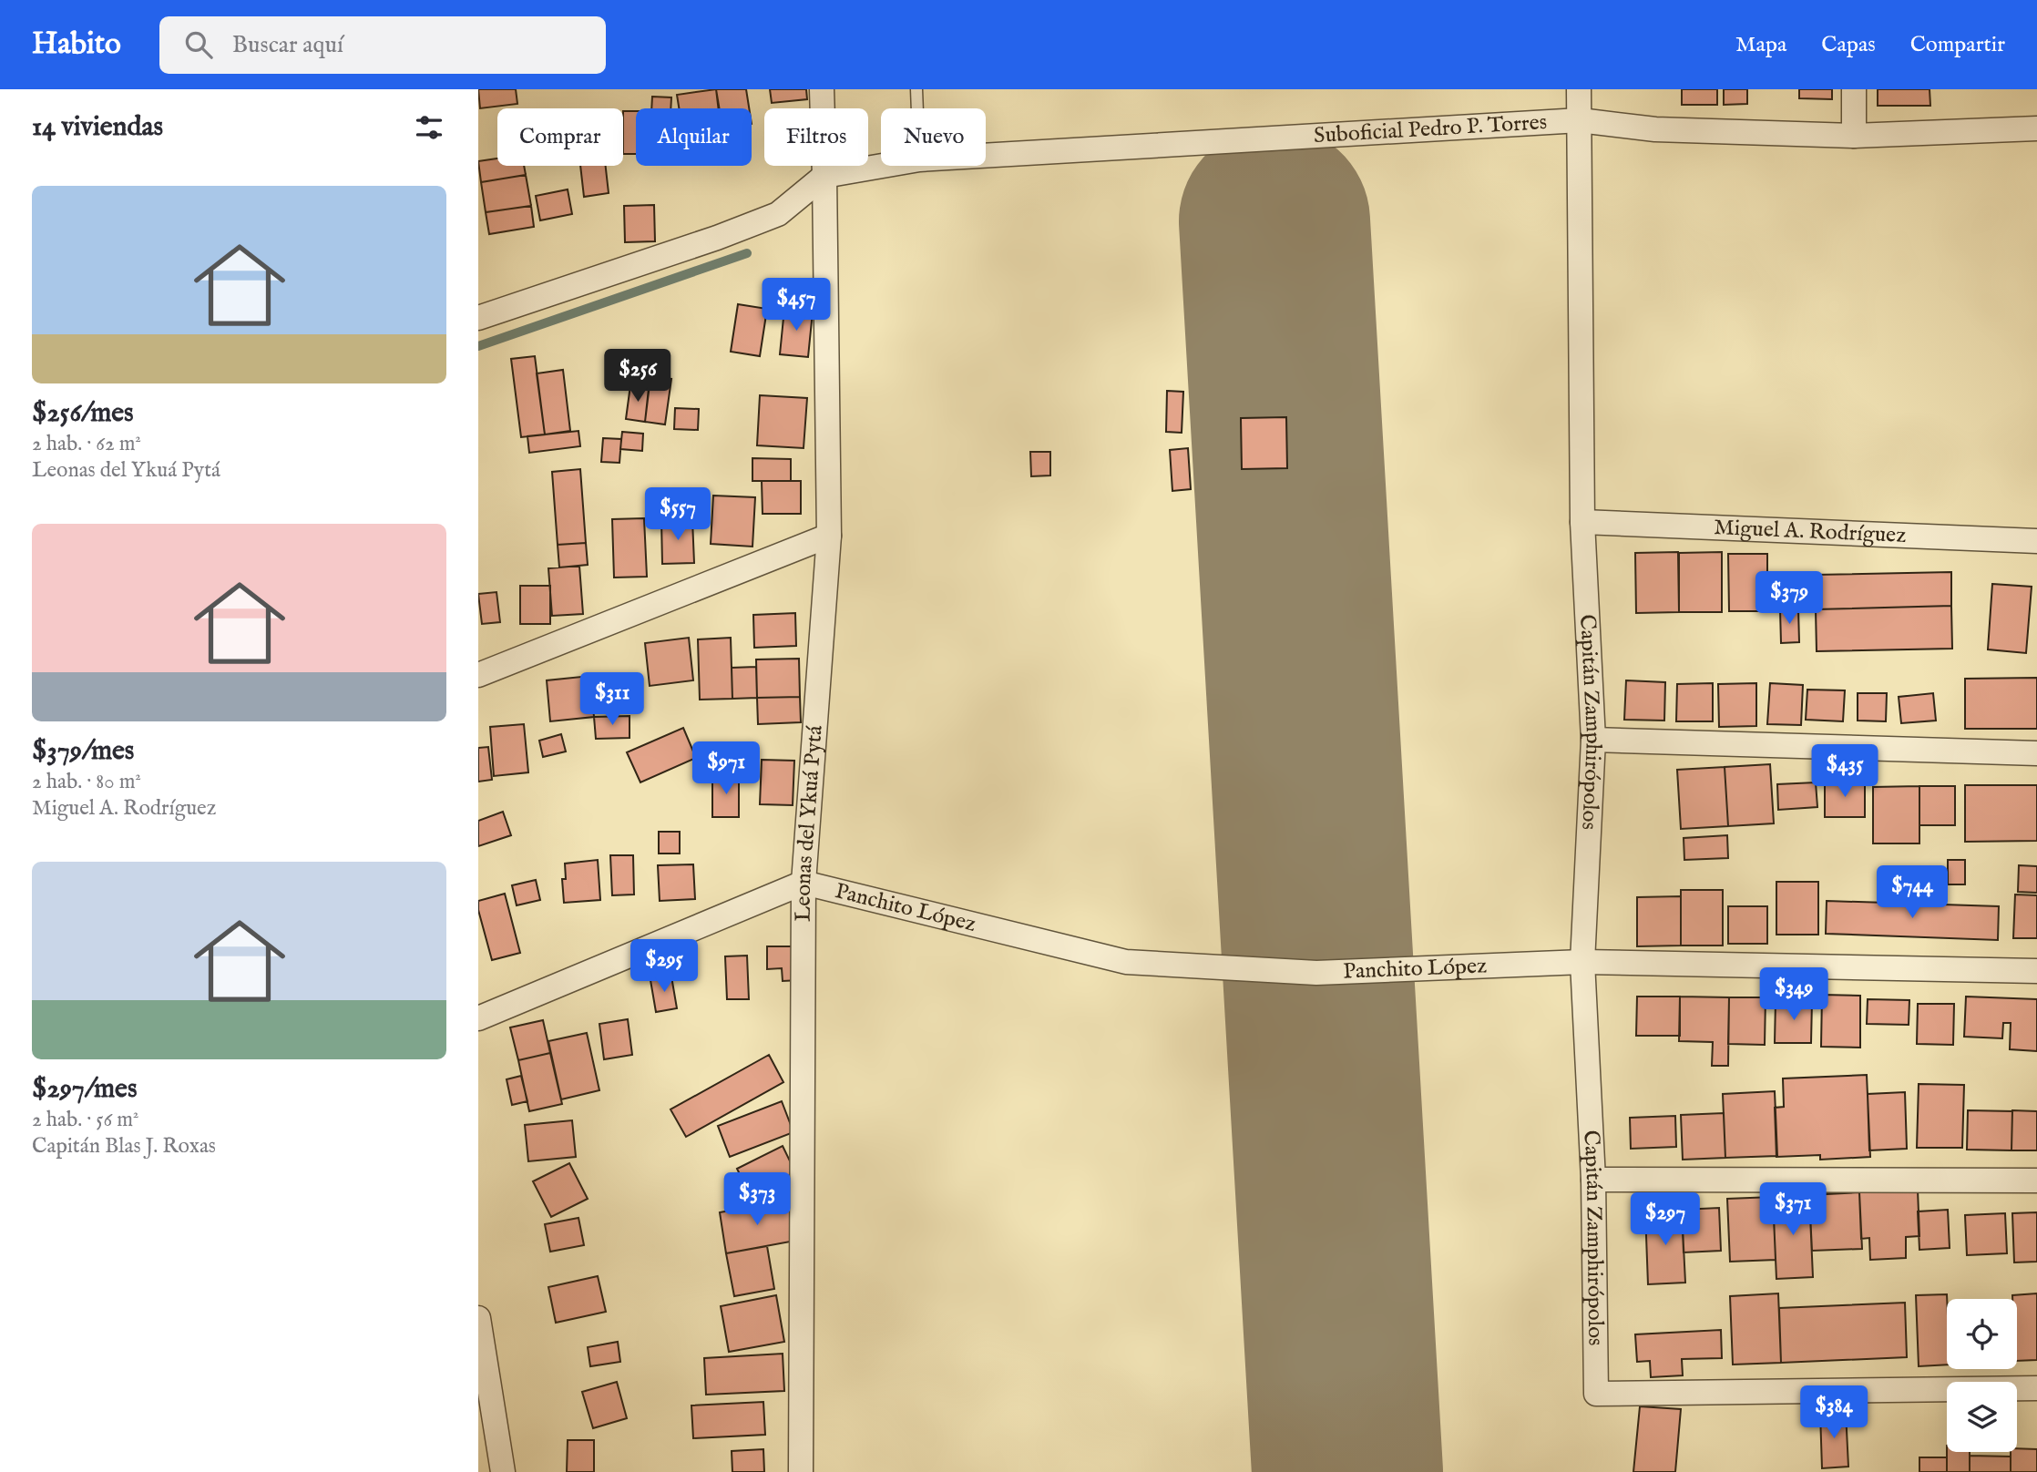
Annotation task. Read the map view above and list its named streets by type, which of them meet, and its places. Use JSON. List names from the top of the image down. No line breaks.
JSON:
{"streets":{"street":["Suboficial Pedro P. Torres","Miguel A. Rodríguez","Capitán Zamphirópolos","Leonas del Ykuá Pytá","Panchito López"]},"crossings":[["Suboficial Pedro P. Torres","Capitán Zamphirópolos"],["Suboficial Pedro P. Torres","Leonas del Ykuá Pytá"],["Miguel A. Rodríguez","Capitán Zamphirópolos"],["Capitán Zamphirópolos","Panchito López"],["Leonas del Ykuá Pytá","Panchito López"]],"page":{"header":"Habito","search":"Buscar aquí","nav":["Mapa","Capas","Compartir"],"heading":"14 viviendas","chip":["Comprar","Alquilar","Filtros","Nuevo"],"list":[{"name":"$256/mes","note":"2 hab. · 62 m² · Leonas del Ykuá Pytá"},{"name":"$379/mes","note":"2 hab. · 80 m² · Miguel A. Rodríguez"},{"name":"$297/mes","note":"2 hab. · 56 m² · Capitán Blas J. Roxas"}],"price":["$457","$256","$557","$379","$311","$971","$435","$744","$295","$349","$373","$371","$297","$384"]}}
